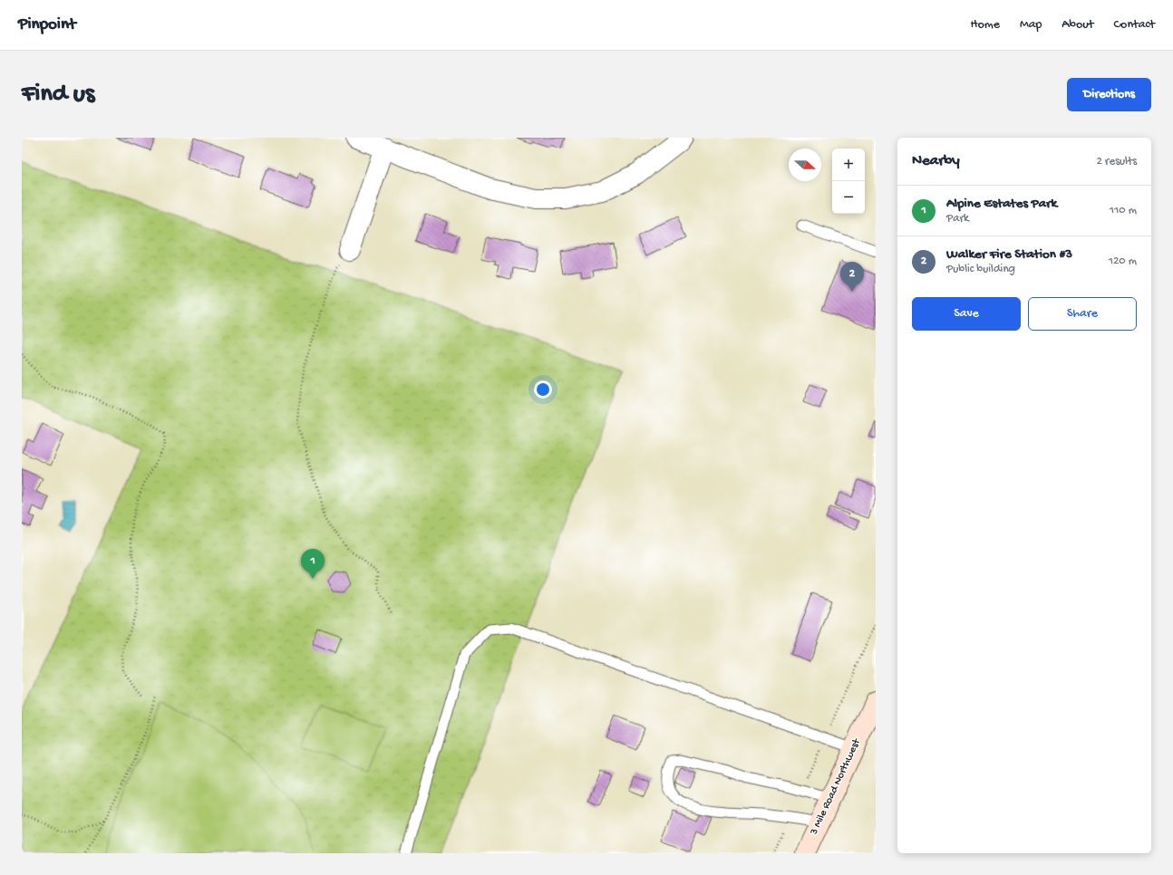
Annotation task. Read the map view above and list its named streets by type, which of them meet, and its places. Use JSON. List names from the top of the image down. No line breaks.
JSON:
{"streets":{"main road":["3 Mile Road Northwest"]},"north":"right","page":{"header":"Pinpoint","nav":["Home","Map","About","Contact"],"buttons":["Directions",["Save","Share"]],"title":"Find us","heading":["Nearby","2 results"],"map_buttons":["+","−"],"list":[{"mark":"1","name":"Alpine Estates Park","note":"Park","value":"110 m"},{"mark":"2","name":"Walker Fire Station #3","note":"Public building","value":"120 m"}],"pins":["2","1"]}}
